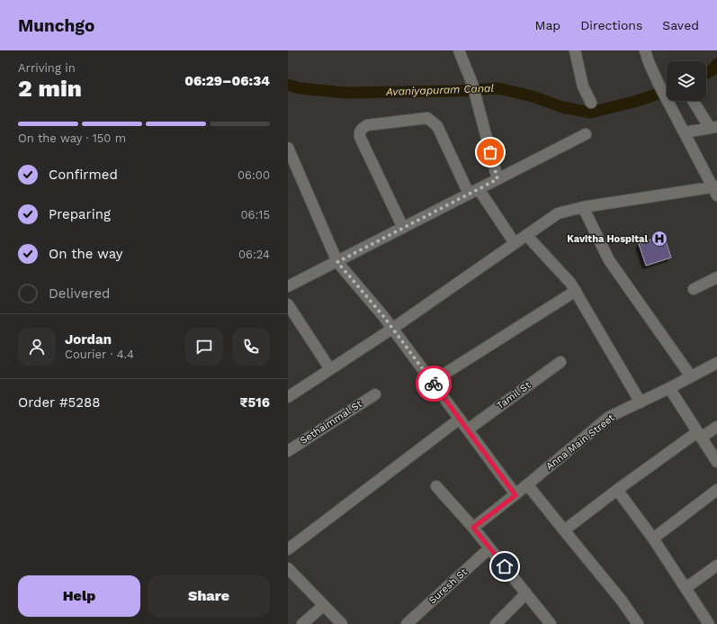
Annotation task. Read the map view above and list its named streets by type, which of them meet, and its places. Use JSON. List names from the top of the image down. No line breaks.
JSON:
{"streets":{"street":["Tamil St","Sethaimmal St","Anna Main Street","Suresh St"]},"water":["Avaniyapuram Canal"],"places":{"hospital":["Kavitha Hospital"]},"page":{"header":"Munchgo","nav":["Map","Directions","Saved"],"heading":["2 min","Arriving in","06:29–06:34"],"panel":["Jordan","Courier · 4.4","Order #5288","₹516"],"bar":"On the way · 150 m","list":[["Confirmed","06:00"],["Preparing","06:15"],["On the way","06:24"],"Delivered"],"buttons":["Help","Share"]}}
